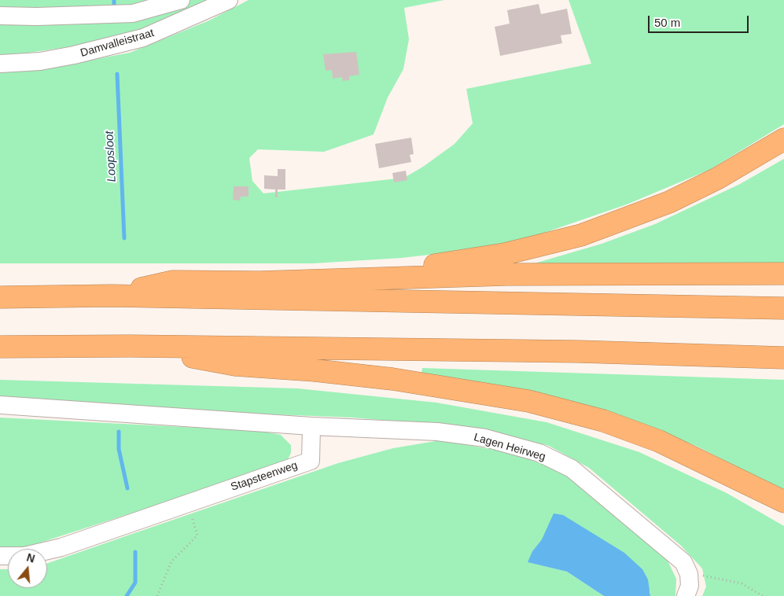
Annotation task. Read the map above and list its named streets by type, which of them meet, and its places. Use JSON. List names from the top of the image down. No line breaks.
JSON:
{"streets":{"street":["Damvalleistraat","Lagen Heirweg","Stapsteenweg"]},"crossings":[["Lagen Heirweg","Stapsteenweg"]],"water":["Loopsloot"],"scale_bar":"50 m","north":"top"}
